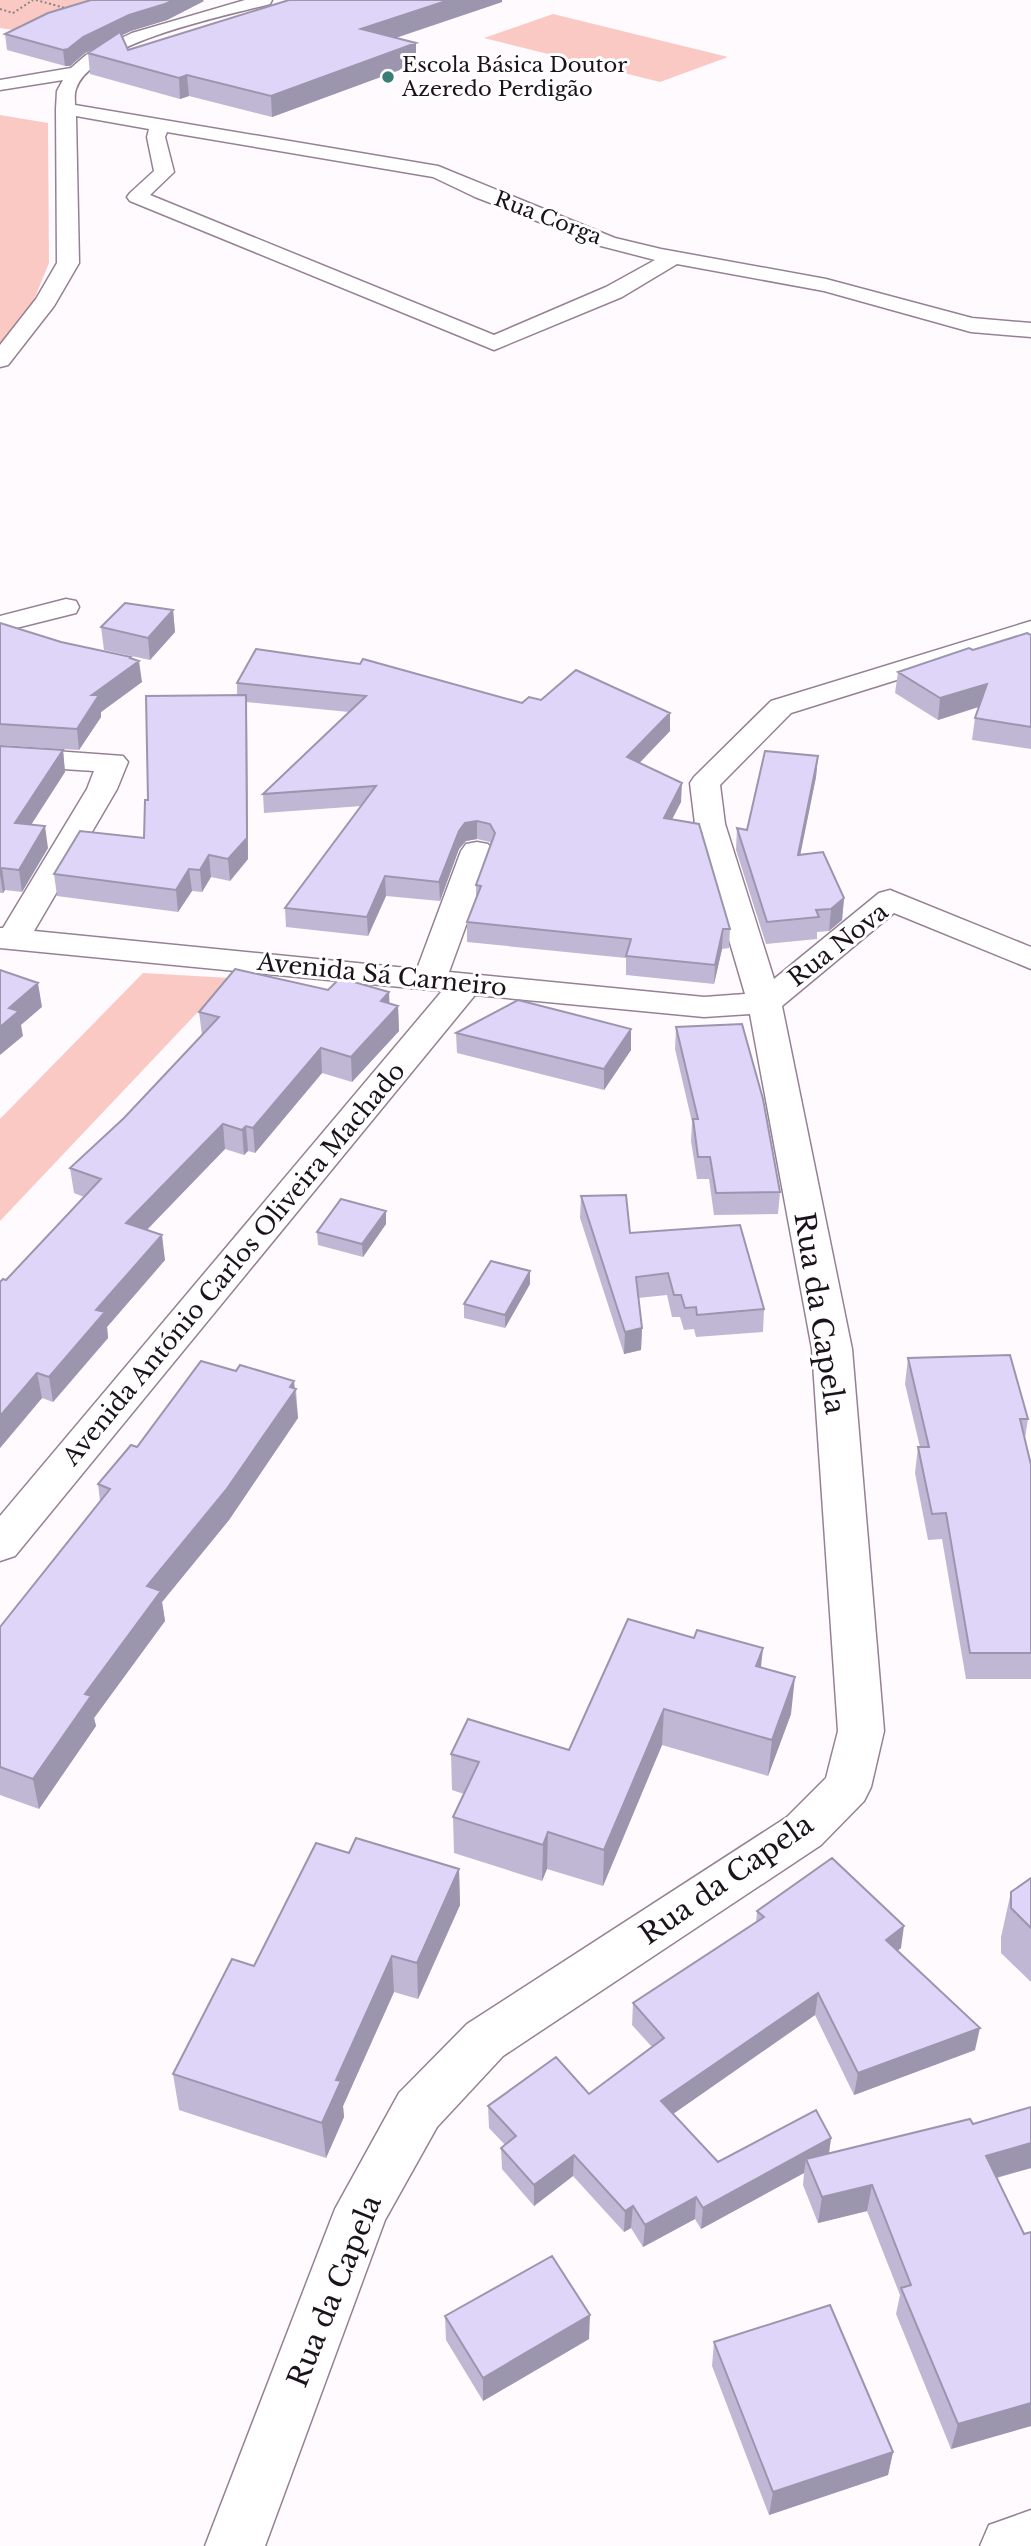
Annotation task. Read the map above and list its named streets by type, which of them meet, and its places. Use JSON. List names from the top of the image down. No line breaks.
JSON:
{"streets":{"street":["Rua Corga","Rua Nova","Avenida Sá Carneiro","Avenida António Carlos Oliveira Machado","Rua da Capela"]},"crossings":[["Rua Nova","Avenida Sá Carneiro"],["Rua Nova","Rua da Capela"],["Avenida Sá Carneiro","Avenida António Carlos Oliveira Machado"],["Avenida Sá Carneiro","Rua da Capela"]],"places":["Escola Básica Doutor Azeredo Perdigão"]}
